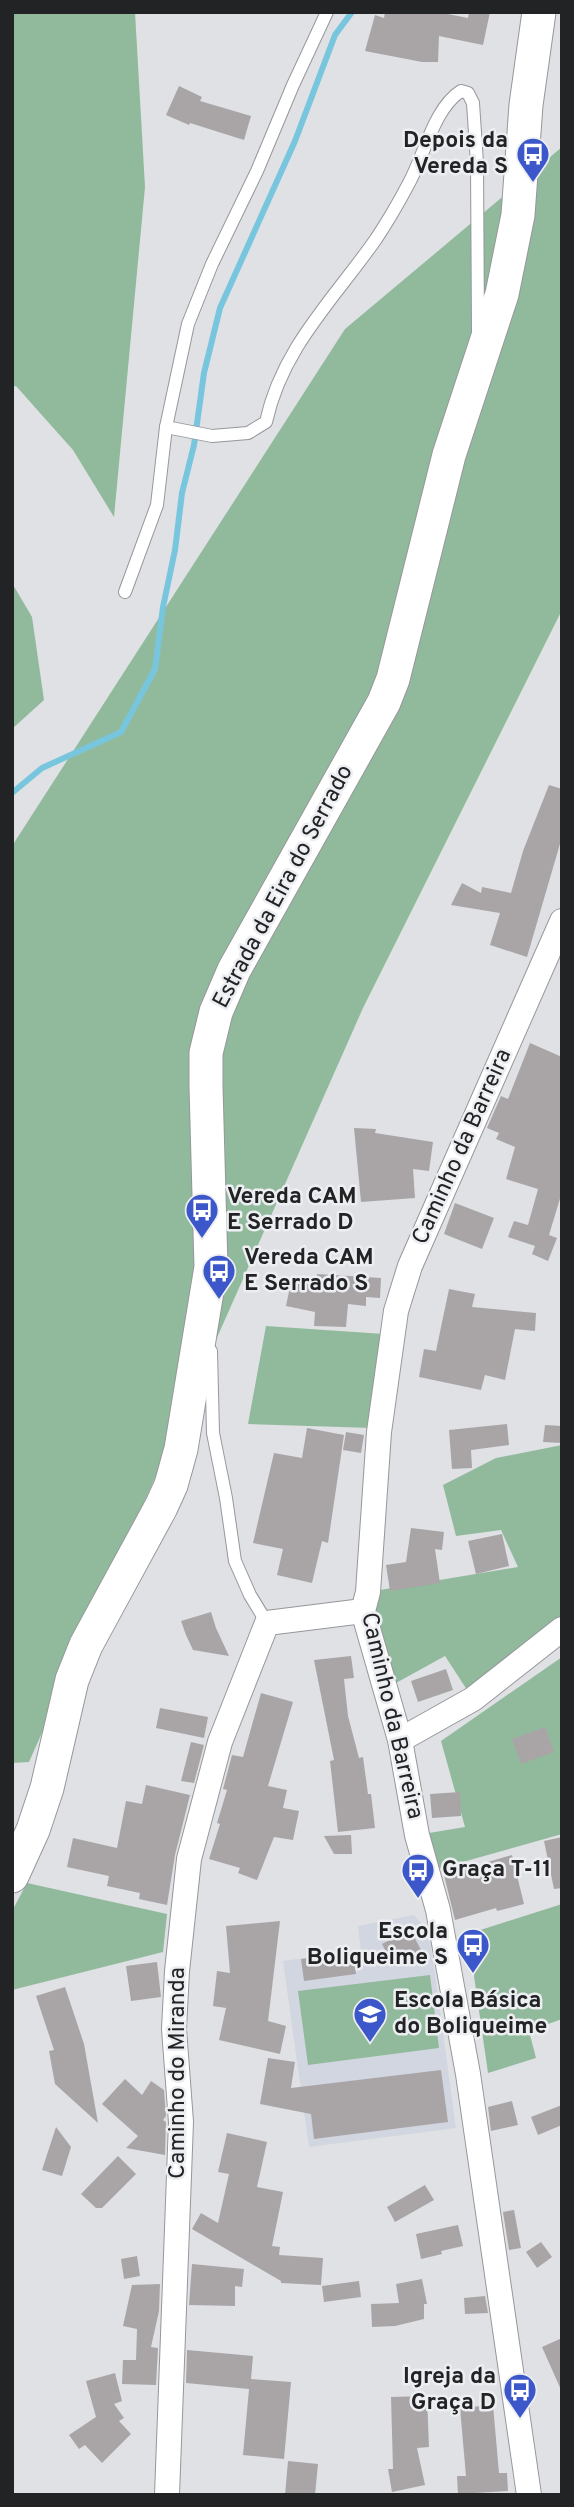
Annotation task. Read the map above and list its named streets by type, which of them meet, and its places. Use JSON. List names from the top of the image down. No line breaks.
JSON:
{"streets":{"main road":["Estrada da Eira do Serrado"],"street":["Caminho da Barreira","Caminho do Miranda"]},"places":{"bus stop":["Depois da Vereda S","Vereda CAM E Serrado D","Vereda CAM E Serrado S","Graça T-11","Escola Boliqueime S","Igreja da Graça D"],"school or university":["Escola Básica do Boliqueime"]}}
